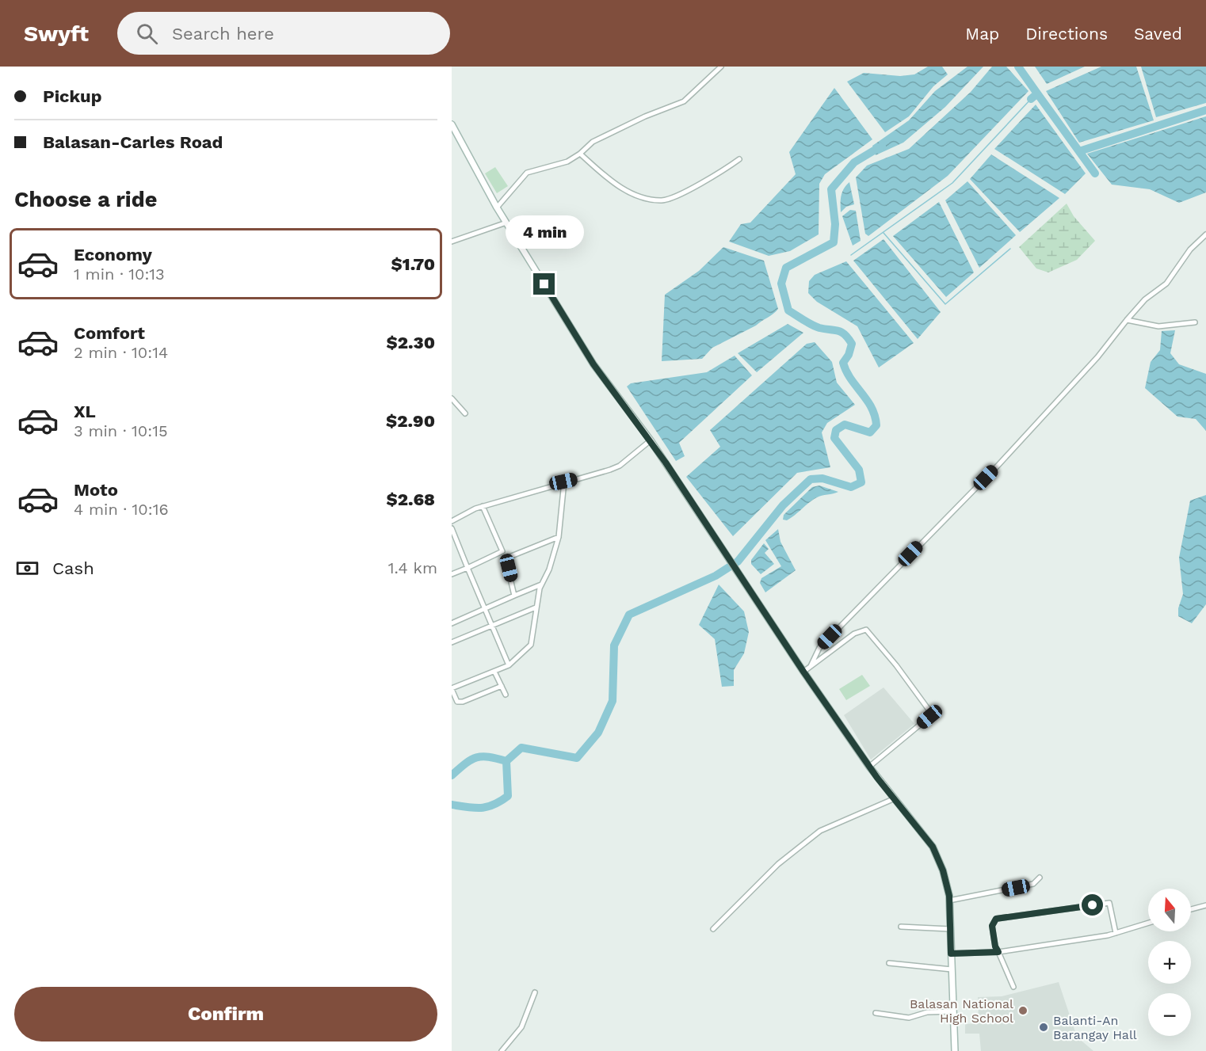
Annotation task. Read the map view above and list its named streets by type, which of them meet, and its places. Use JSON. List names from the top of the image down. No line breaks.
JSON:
{"places":["Balasan National High School","Balanti-An Barangay Hall"],"north":"top","page":{"header":"Swyft","search":"Search here","nav":["Map","Directions","Saved"],"banner":["Pickup","Balasan-Carles Road"],"heading":"Choose a ride","bubble":"4 min","list":[{"name":"Economy","note":"1 min · 10:13","value":"$1.70"},{"name":"Comfort","note":"2 min · 10:14","value":"$2.30"},{"name":"XL","note":"3 min · 10:15","value":"$2.90"},{"name":"Moto","note":"4 min · 10:16","value":"$2.68"}],"pay":["Cash","1.4 km"],"map_buttons":["+","−"],"buttons":"Confirm"}}
